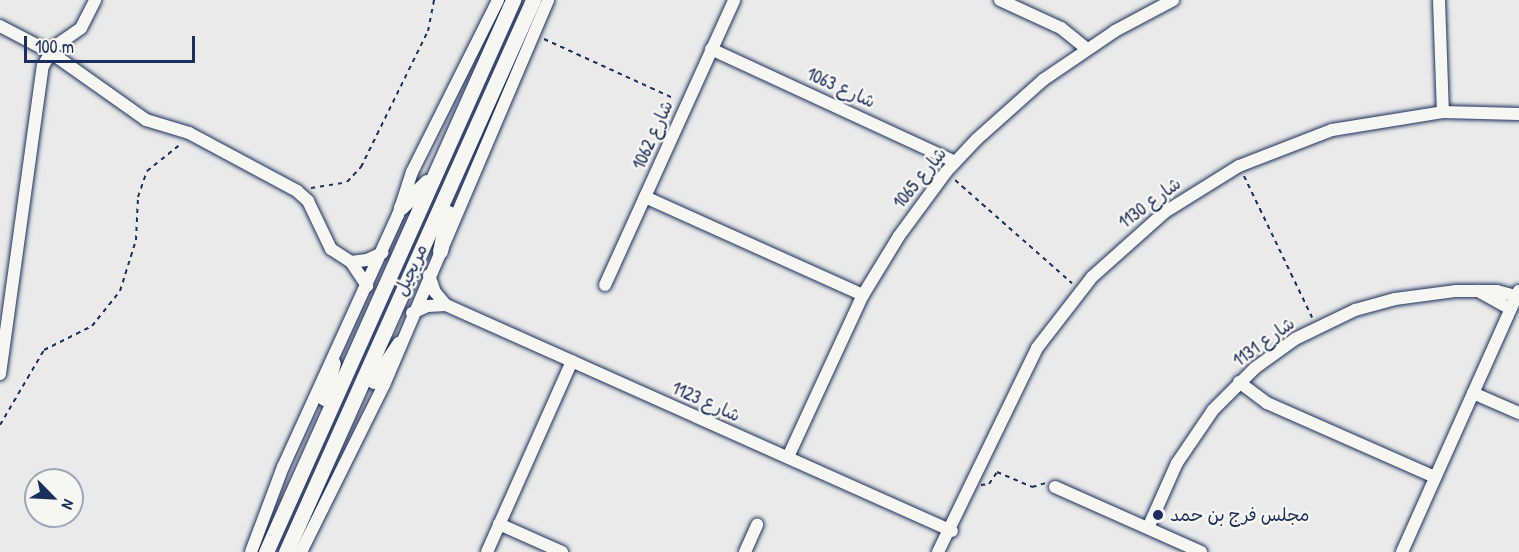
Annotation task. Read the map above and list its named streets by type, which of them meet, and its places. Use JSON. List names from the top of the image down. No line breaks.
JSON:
{"streets":{"main road":["مريجيل"],"street":["شارع 1063","شارع 1062","شارع 1065","شارع 1130","شارع 1131","شارع 1123"]},"crossings":[["شارع 1063","شارع 1062"],["شارع 1063","شارع 1065"],["شارع 1065","شارع 1123"],["شارع 1130","شارع 1123"]],"places":["مجلس فرج بن حمد"],"scale_bar":"100 m","north":"bottom right"}
